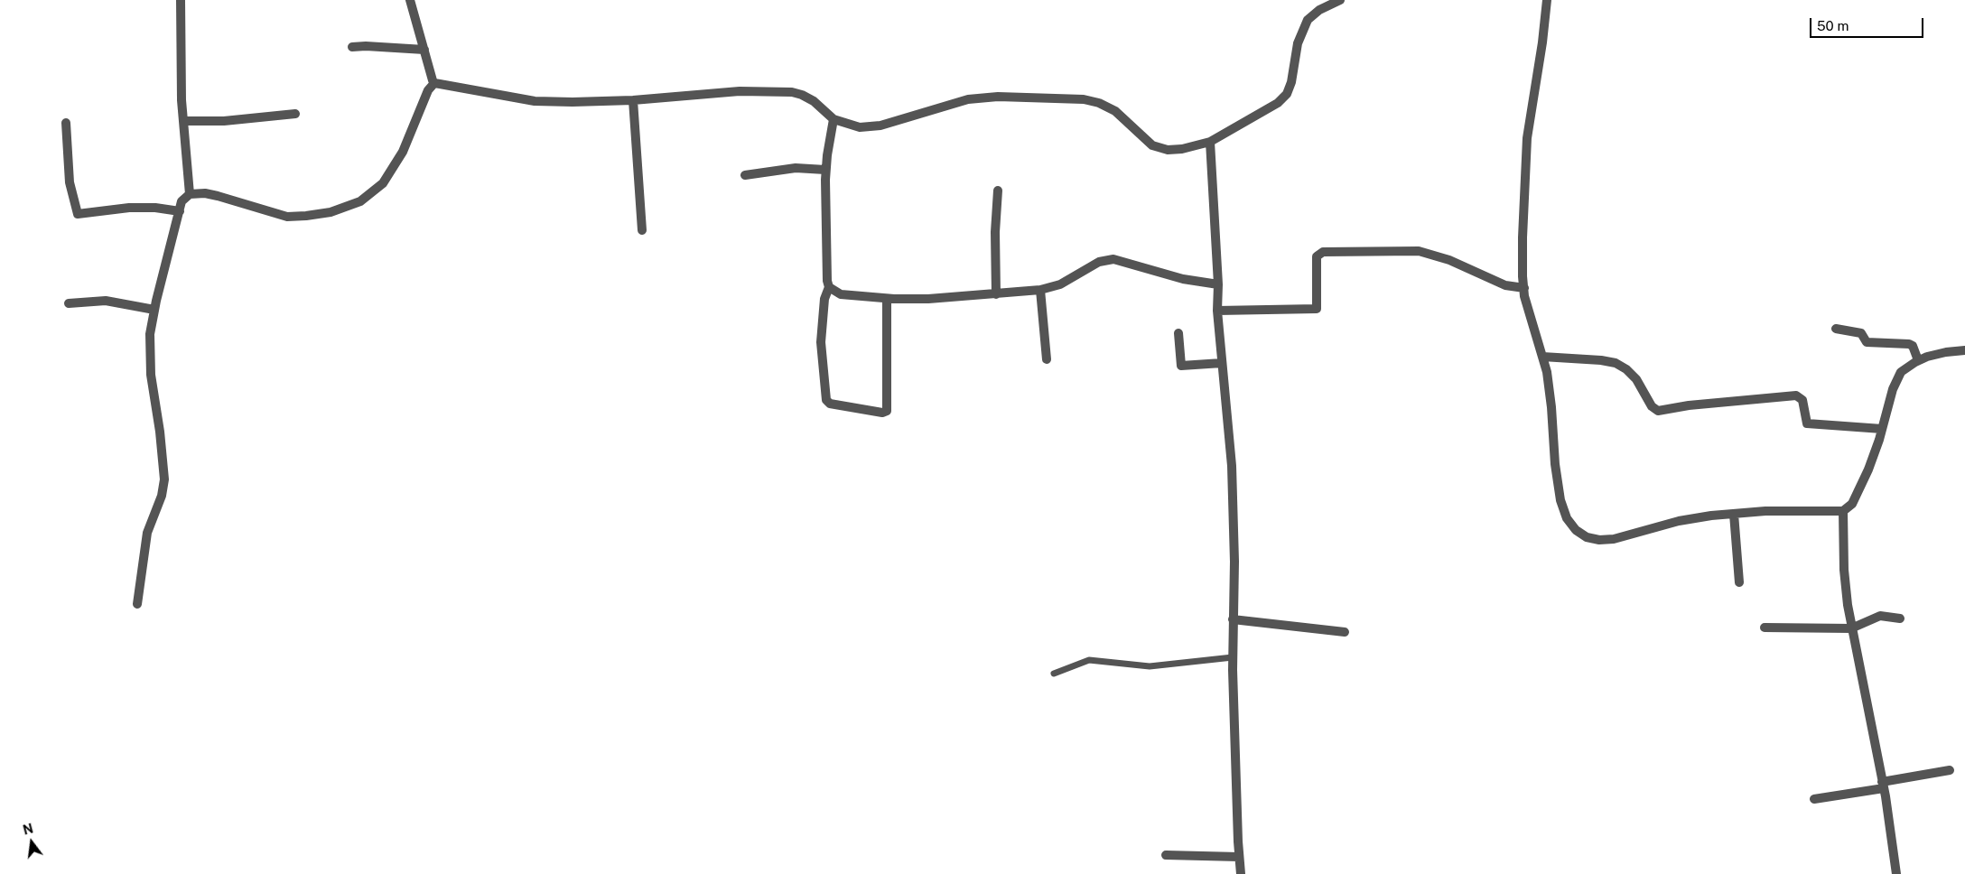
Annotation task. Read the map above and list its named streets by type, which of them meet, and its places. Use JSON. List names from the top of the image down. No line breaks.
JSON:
{"scale_bar":"50 m","north":"top"}
